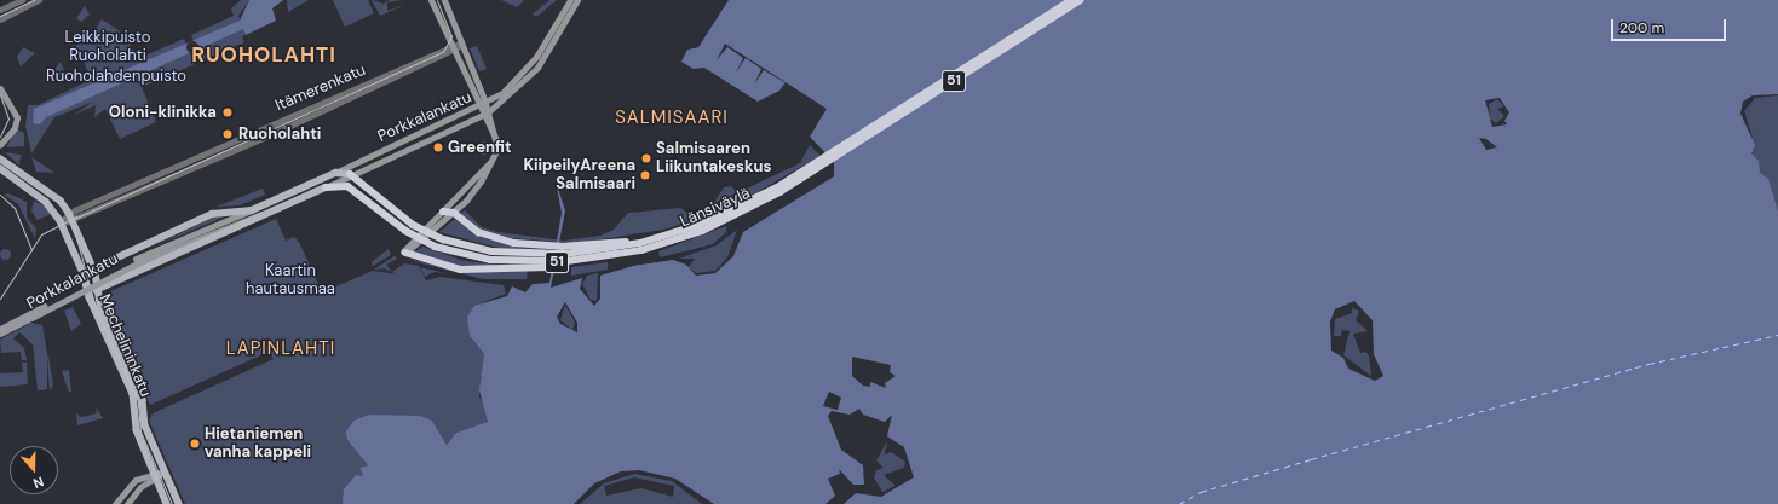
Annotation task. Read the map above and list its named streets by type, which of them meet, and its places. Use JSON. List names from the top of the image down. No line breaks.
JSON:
{"streets":{"highway":["51","Länsiväylä"],"main road":["Porkkalankatu","Mechelininkatu"],"street":["Itämerenkatu"]},"crossings":[["Itämerenkatu","Mechelininkatu"],["Porkkalankatu","Länsiväylä"],["Porkkalankatu","Mechelininkatu"]],"districts":["RUOHOLAHTI","SALMISAARI","LAPINLAHTI"],"parks":["Leikkipuisto Ruoholahti","Ruoholahdenpuisto","Kaartin hautausmaa"],"places":["Oloni-klinikka","Ruoholahti","Greenfit","Salmisaaren Liikuntakeskus","KiipeilyAreena Salmisaari","Hietaniemen vanha kappeli"],"scale_bar":"200 m","north":"bottom"}
